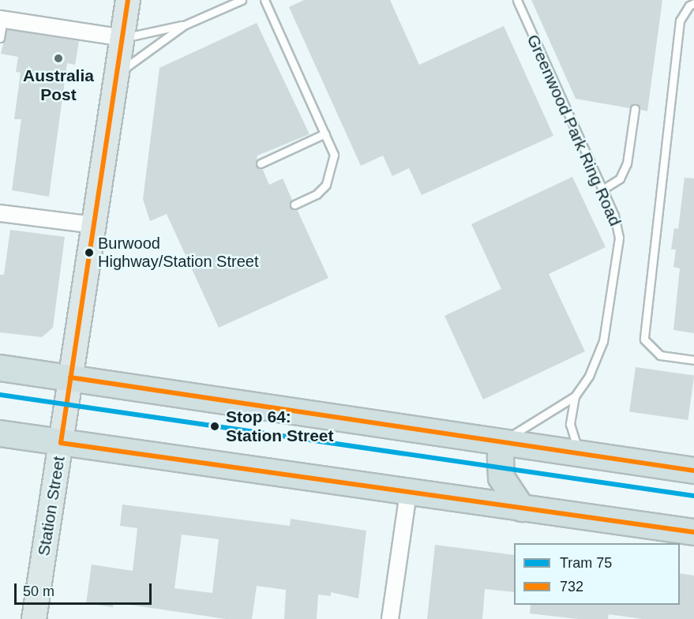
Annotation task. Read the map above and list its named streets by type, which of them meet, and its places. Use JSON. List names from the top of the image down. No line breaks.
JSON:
{"streets":{"main road":["Station Street"],"lane":["Greenwood Park Ring Road"]},"places":["Australia Post","Burwood Highway/Station Street","Stop 64: Station Street"],"lines":["transit line 732","tram line 75"],"legend":["Tram 75","732"],"scale_bar":"50 m"}
